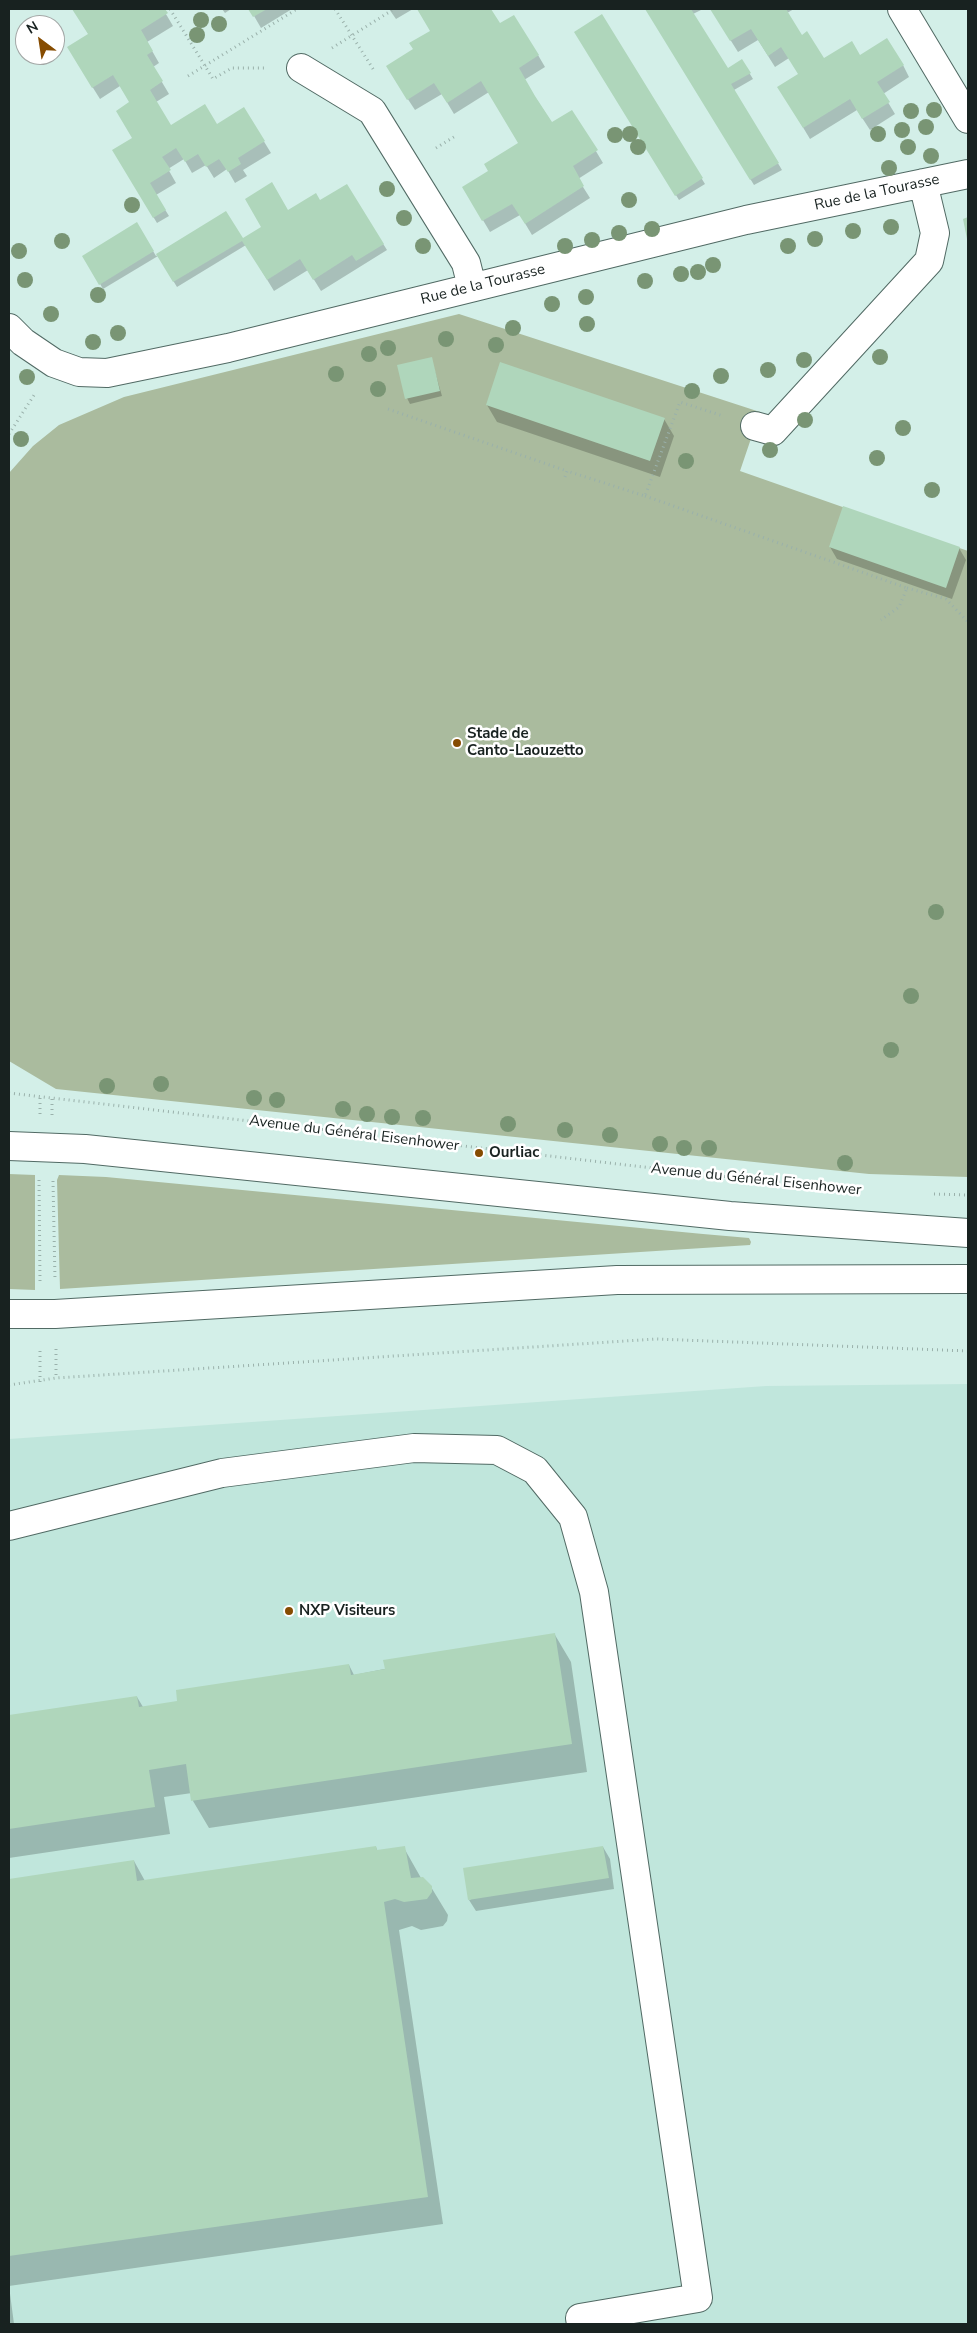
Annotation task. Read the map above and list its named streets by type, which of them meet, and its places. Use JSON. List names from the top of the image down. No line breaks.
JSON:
{"streets":{"main road":["Rue de la Tourasse"],"path":["Avenue du Général Eisenhower"]},"places":["Stade de Canto-Laouzetto","Ourliac","NXP Visiteurs"],"north":"top left"}
